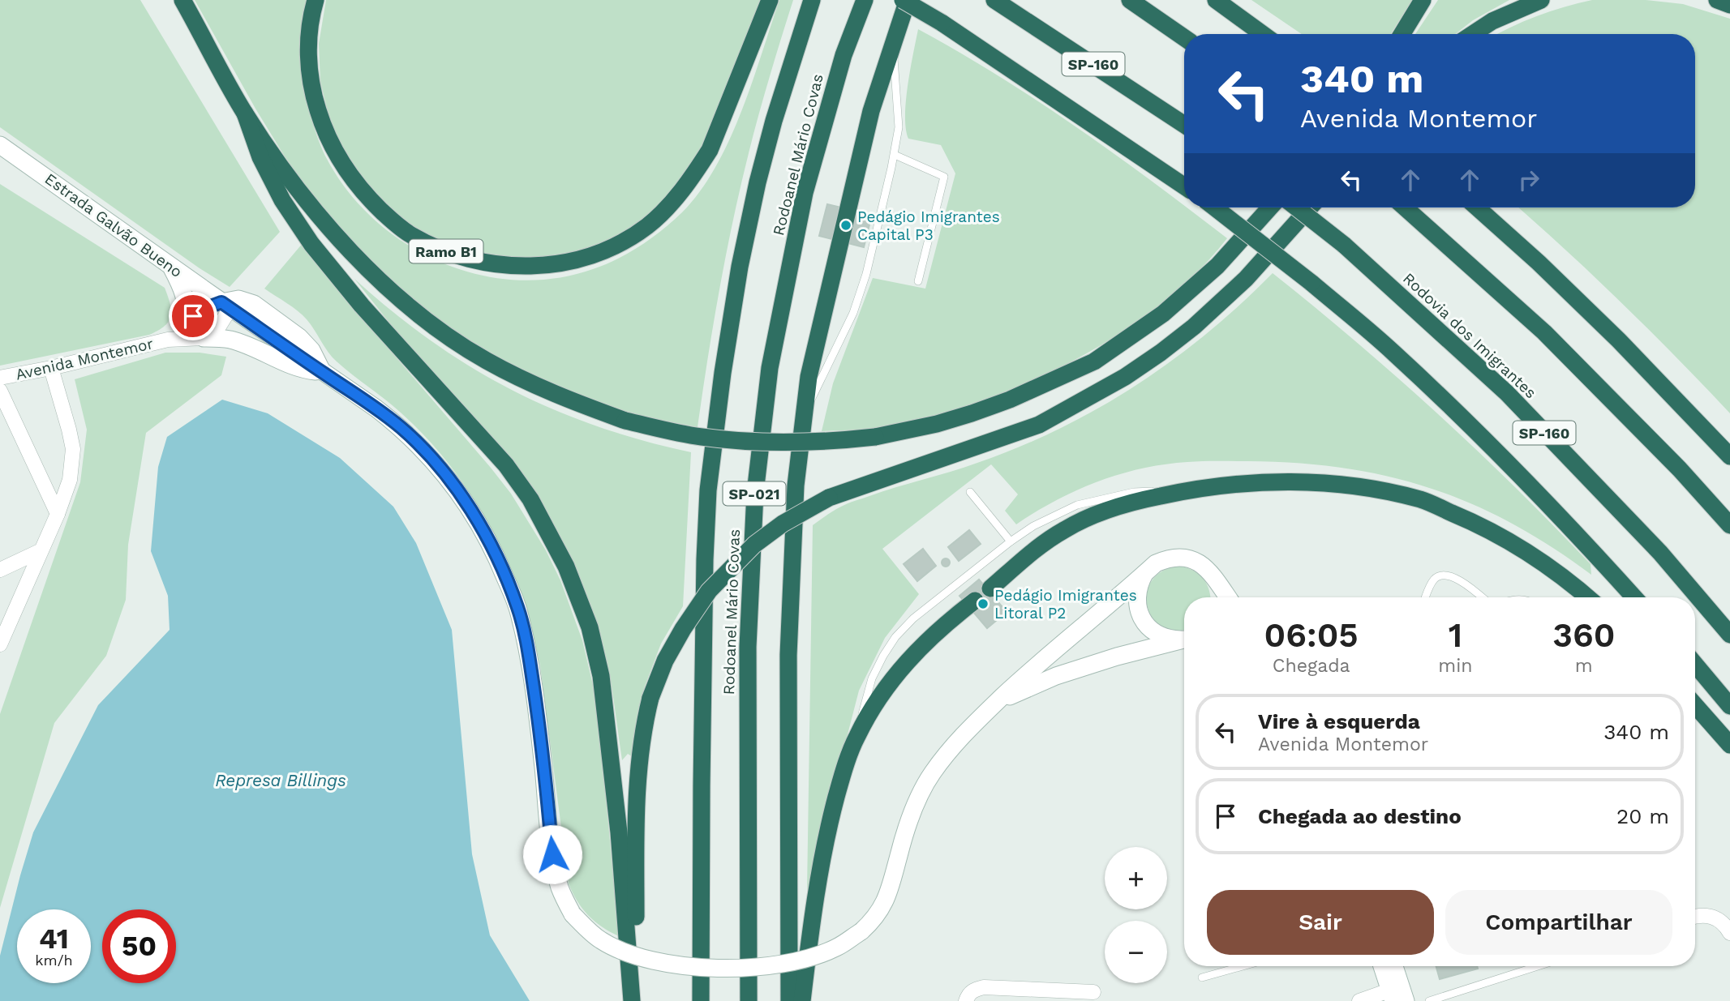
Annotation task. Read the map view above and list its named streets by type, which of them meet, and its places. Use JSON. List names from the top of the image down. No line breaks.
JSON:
{"streets":{"highway":["SP-160","Rodoanel Mário Covas","Ramo B1","Rodovia dos Imigrantes","SP-021"],"main road":["Estrada Galvão Bueno"],"street":["Avenida Montemor"]},"crossings":[["Estrada Galvão Bueno","Avenida Montemor"]],"water":["Represa Billings"],"places":["Pedágio Imigrantes Capital P3","Pedágio Imigrantes Litoral P2"],"page":{"turn":["340 m","Avenida Montemor"],"eta":["06:05","Chegada","1","min","360","m"],"list":[{"name":"Vire à esquerda","note":"Avenida Montemor","value":"340 m"},{"name":"Chegada ao destino","value":"20 m"}],"map_buttons":["+","−"],"buttons":["Sair","Compartilhar"],"speed":"41 km/h","limit":"50"}}
